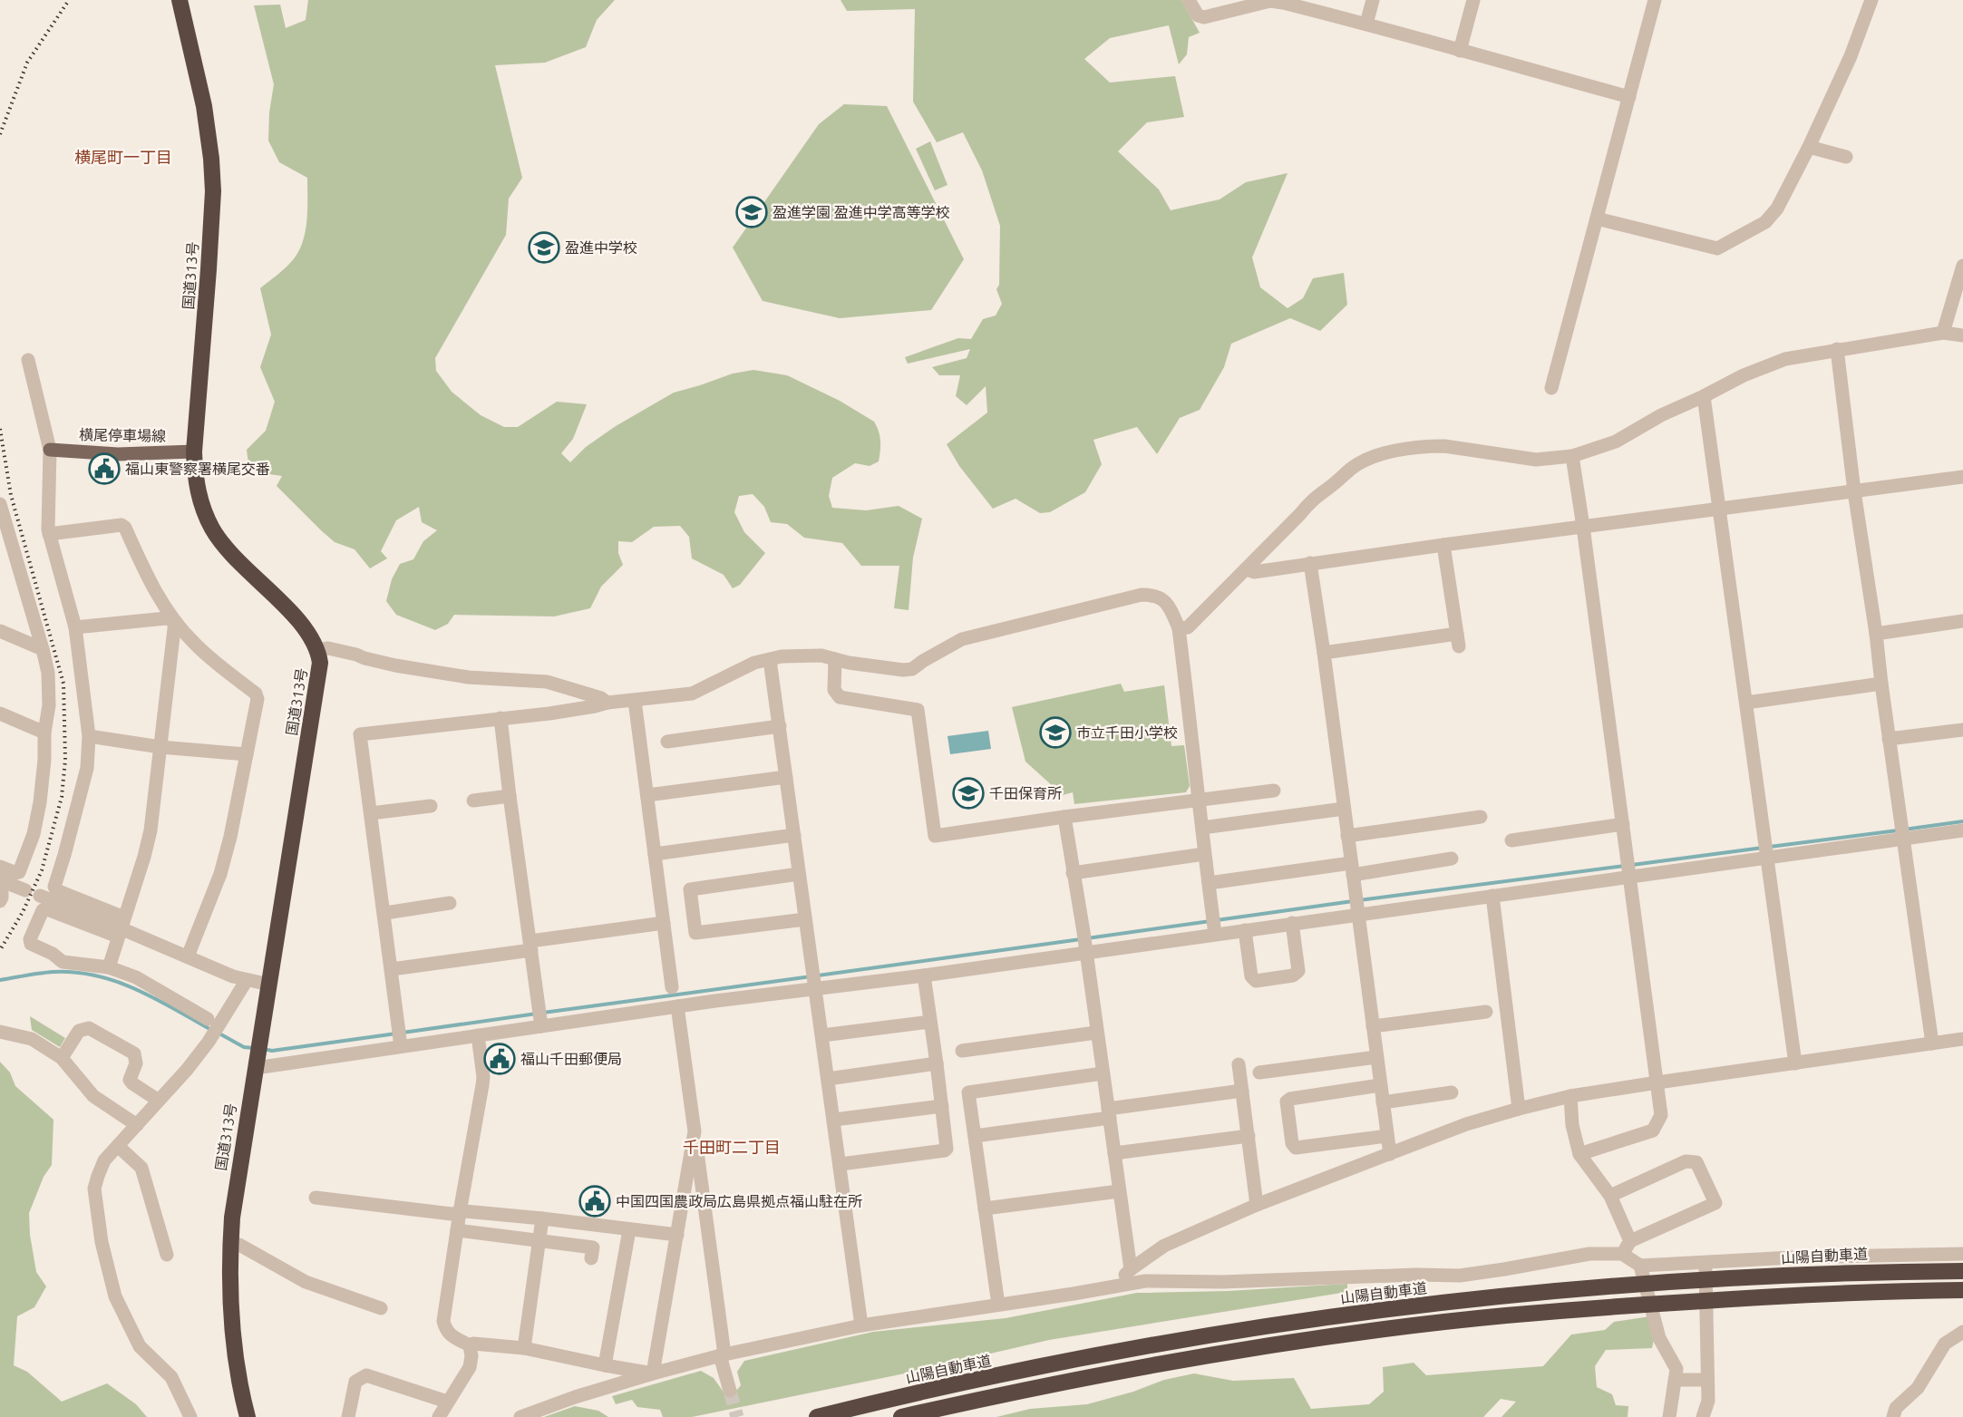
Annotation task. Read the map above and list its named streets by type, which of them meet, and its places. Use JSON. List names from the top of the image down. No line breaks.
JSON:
{"streets":{"highway":["国道313号","山陽自動車道"],"main road":["横尾停車場線"]},"crossings":[["国道313号","横尾停車場線"]],"districts":["横尾町一丁目","千田町二丁目"],"places":{"school or university":["盈進学園 盈進中学高等学校","盈進中学校","市立千田小学校","千田保育所"],"public building":["福山東警察署横尾交番","福山千田郵便局","中国四国農政局広島県拠点福山駐在所"]}}
